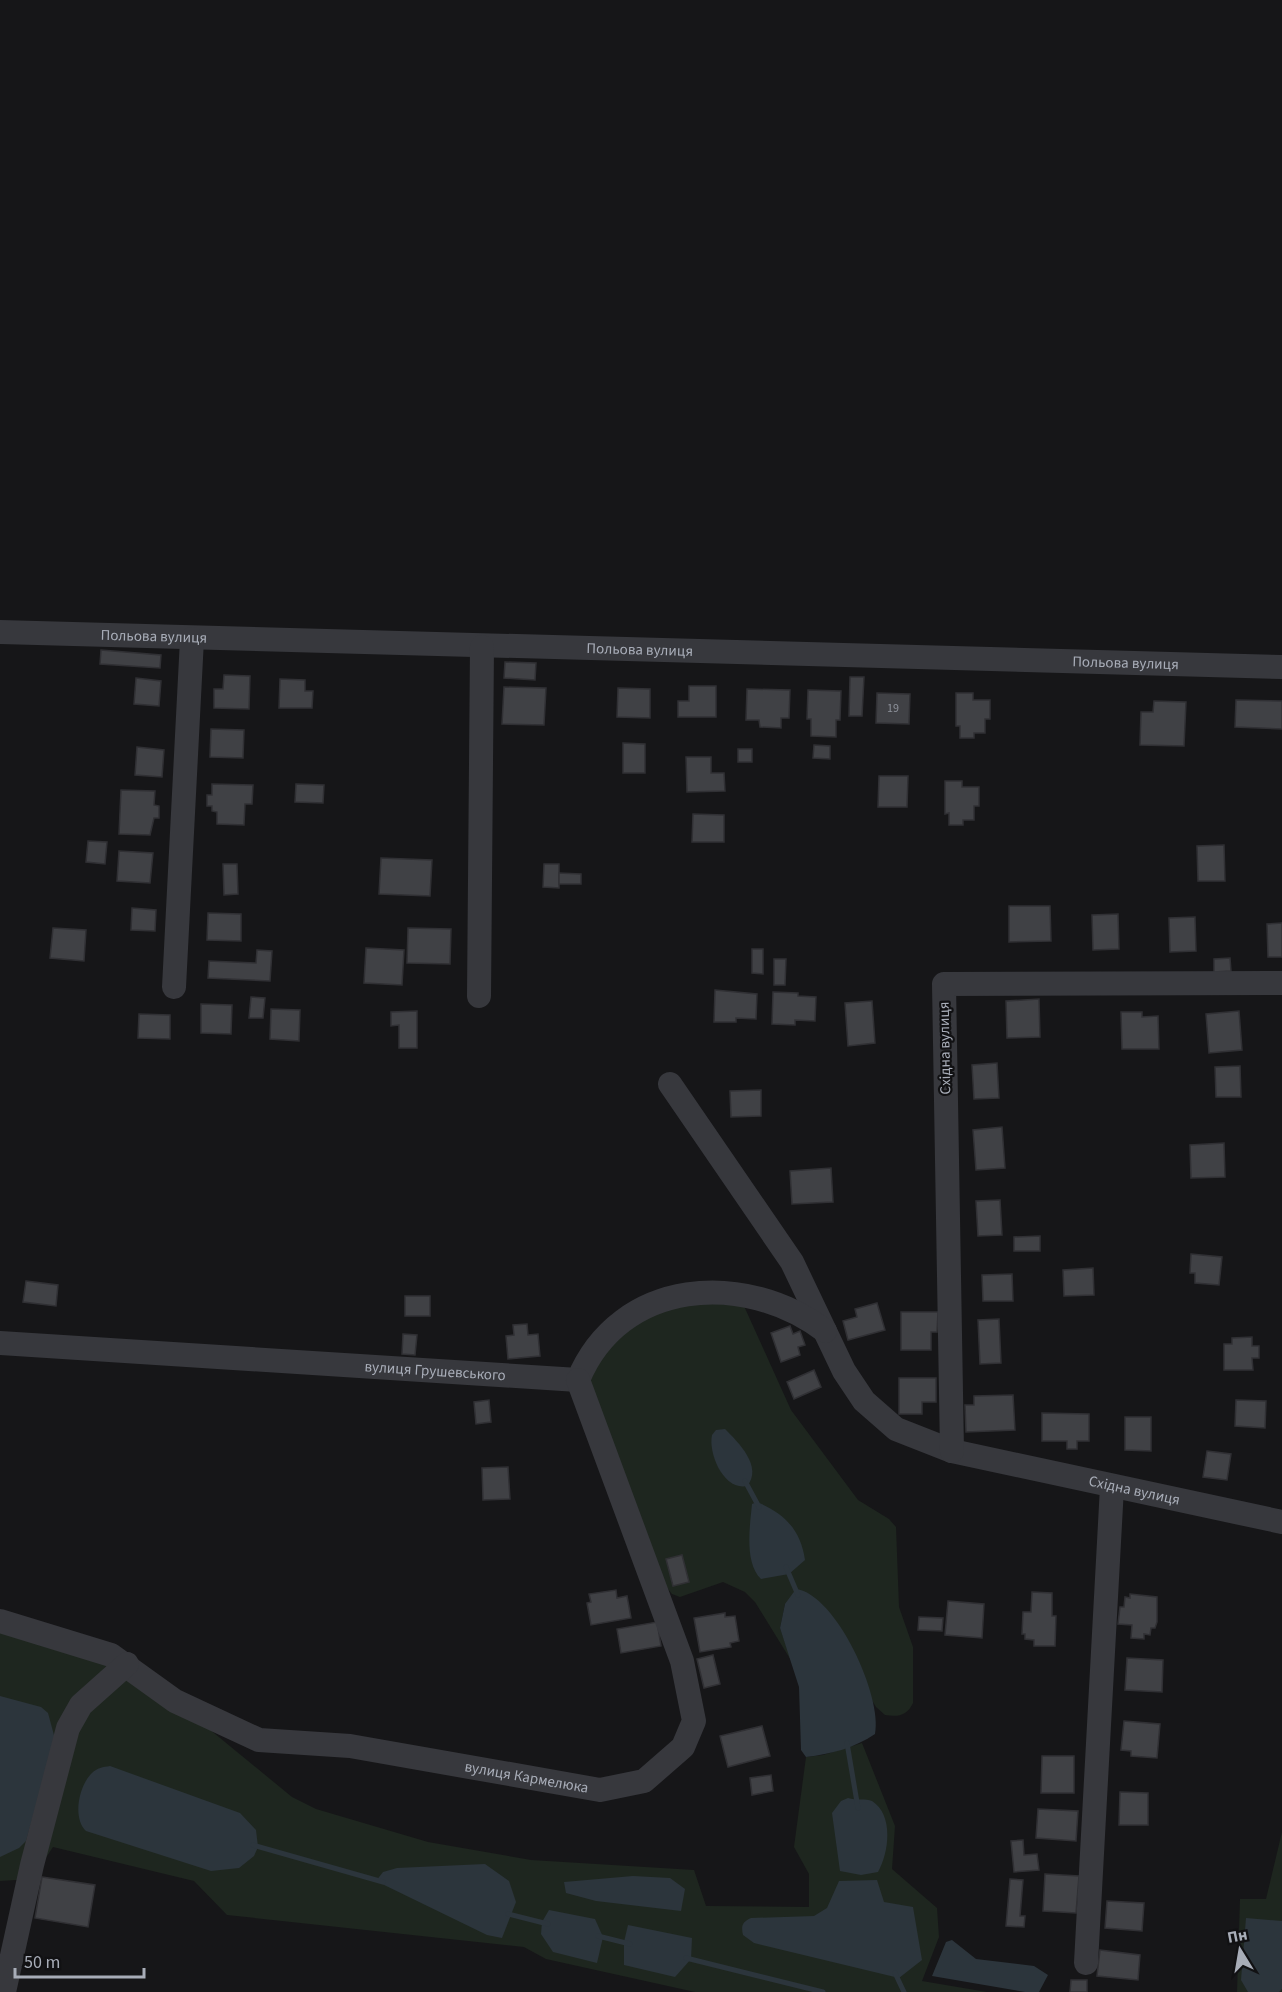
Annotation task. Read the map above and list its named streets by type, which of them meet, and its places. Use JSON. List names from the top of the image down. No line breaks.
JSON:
{"streets":{"street":["Польова вулиця","Східна вулиця","вулиця Грушевського","вулиця Кармелюка"]},"crossings":[["вулиця Грушевського","вулиця Кармелюка"]],"house_numbers":["19"],"scale_bar":"50 m","north":"top"}
